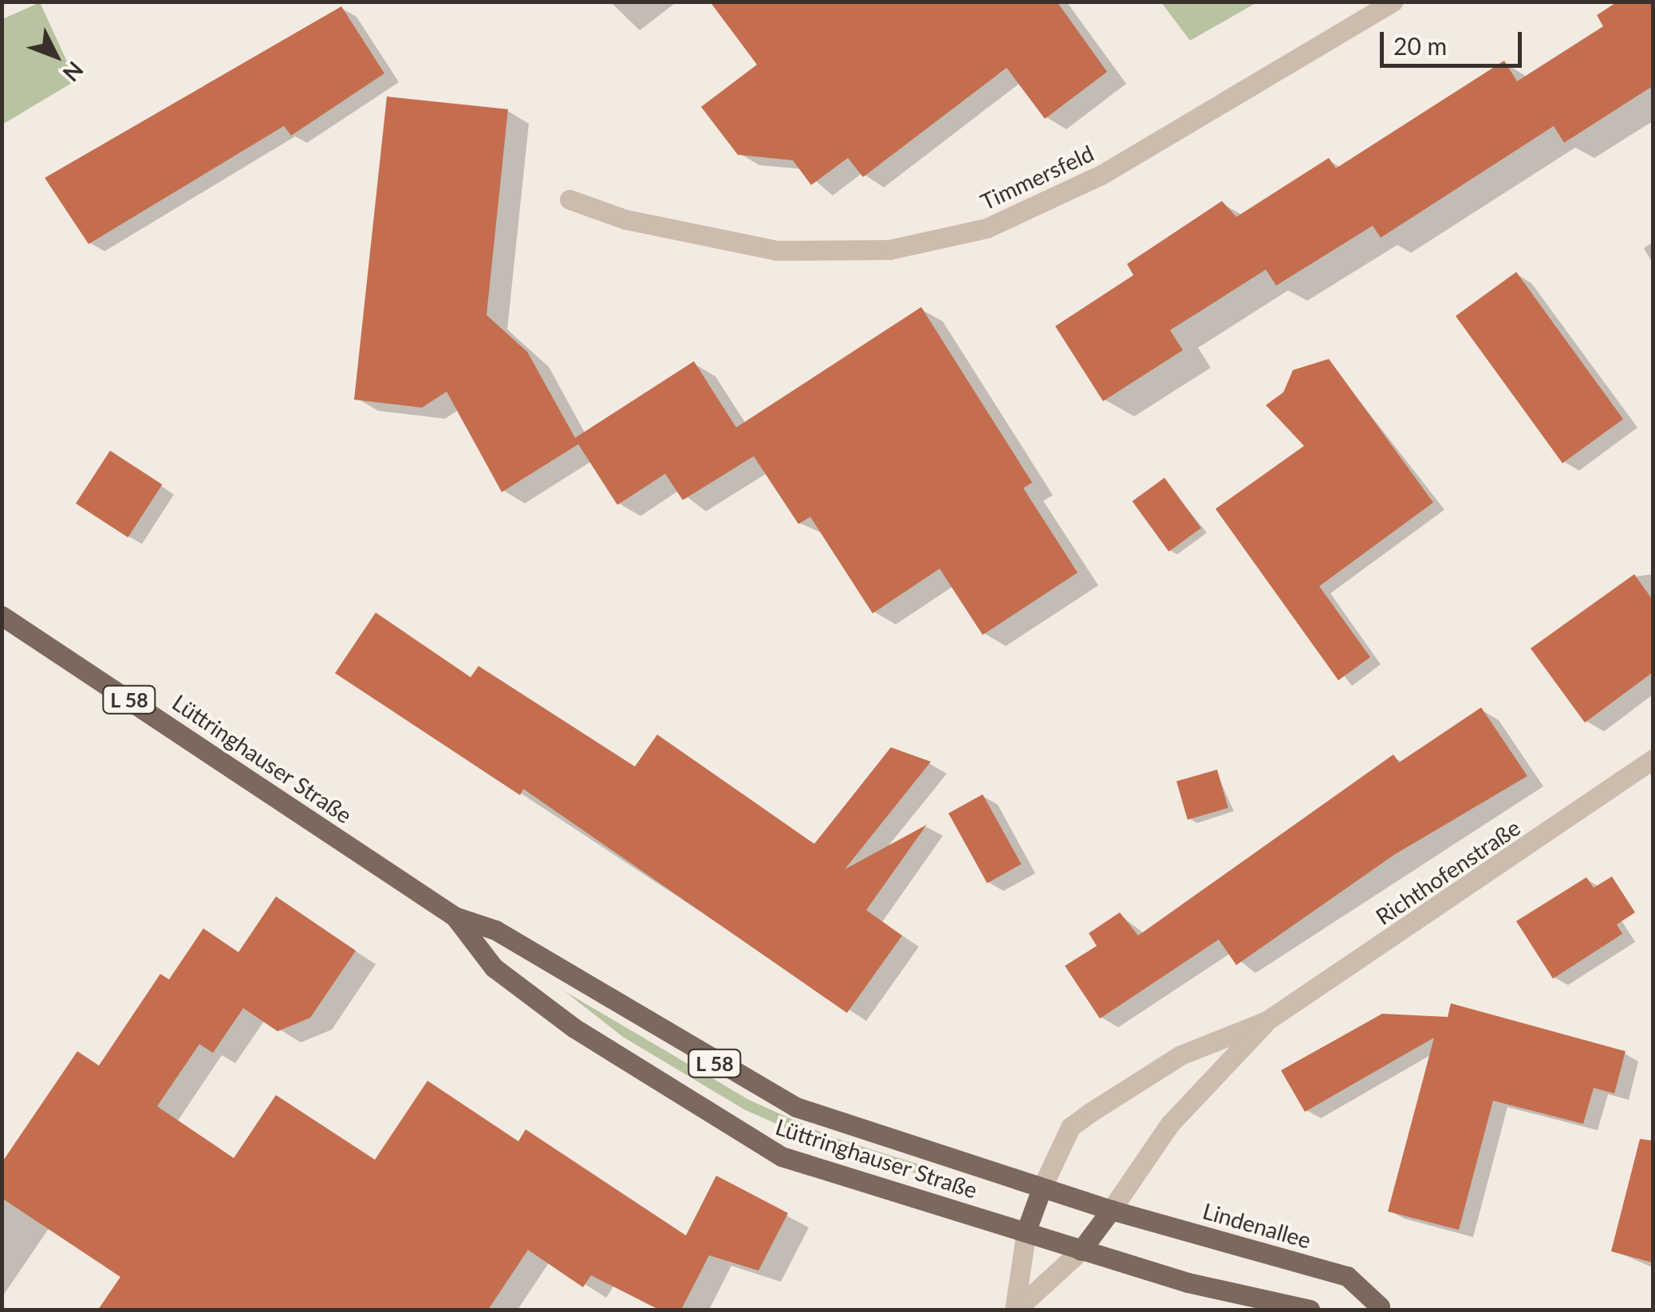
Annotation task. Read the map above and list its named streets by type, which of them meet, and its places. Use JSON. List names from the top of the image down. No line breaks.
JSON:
{"streets":{"main road":["L 58","Lüttringhauser Straße","Lindenallee"],"street":["Timmersfeld","Richthofenstraße"]},"crossings":[["L 58","Lüttringhauser Straße"],["L 58","Richthofenstraße"],["L 58","Lindenallee"],["Lüttringhauser Straße","Richthofenstraße"],["Richthofenstraße","Lindenallee"]],"scale_bar":"20 m","north":"bottom right"}
